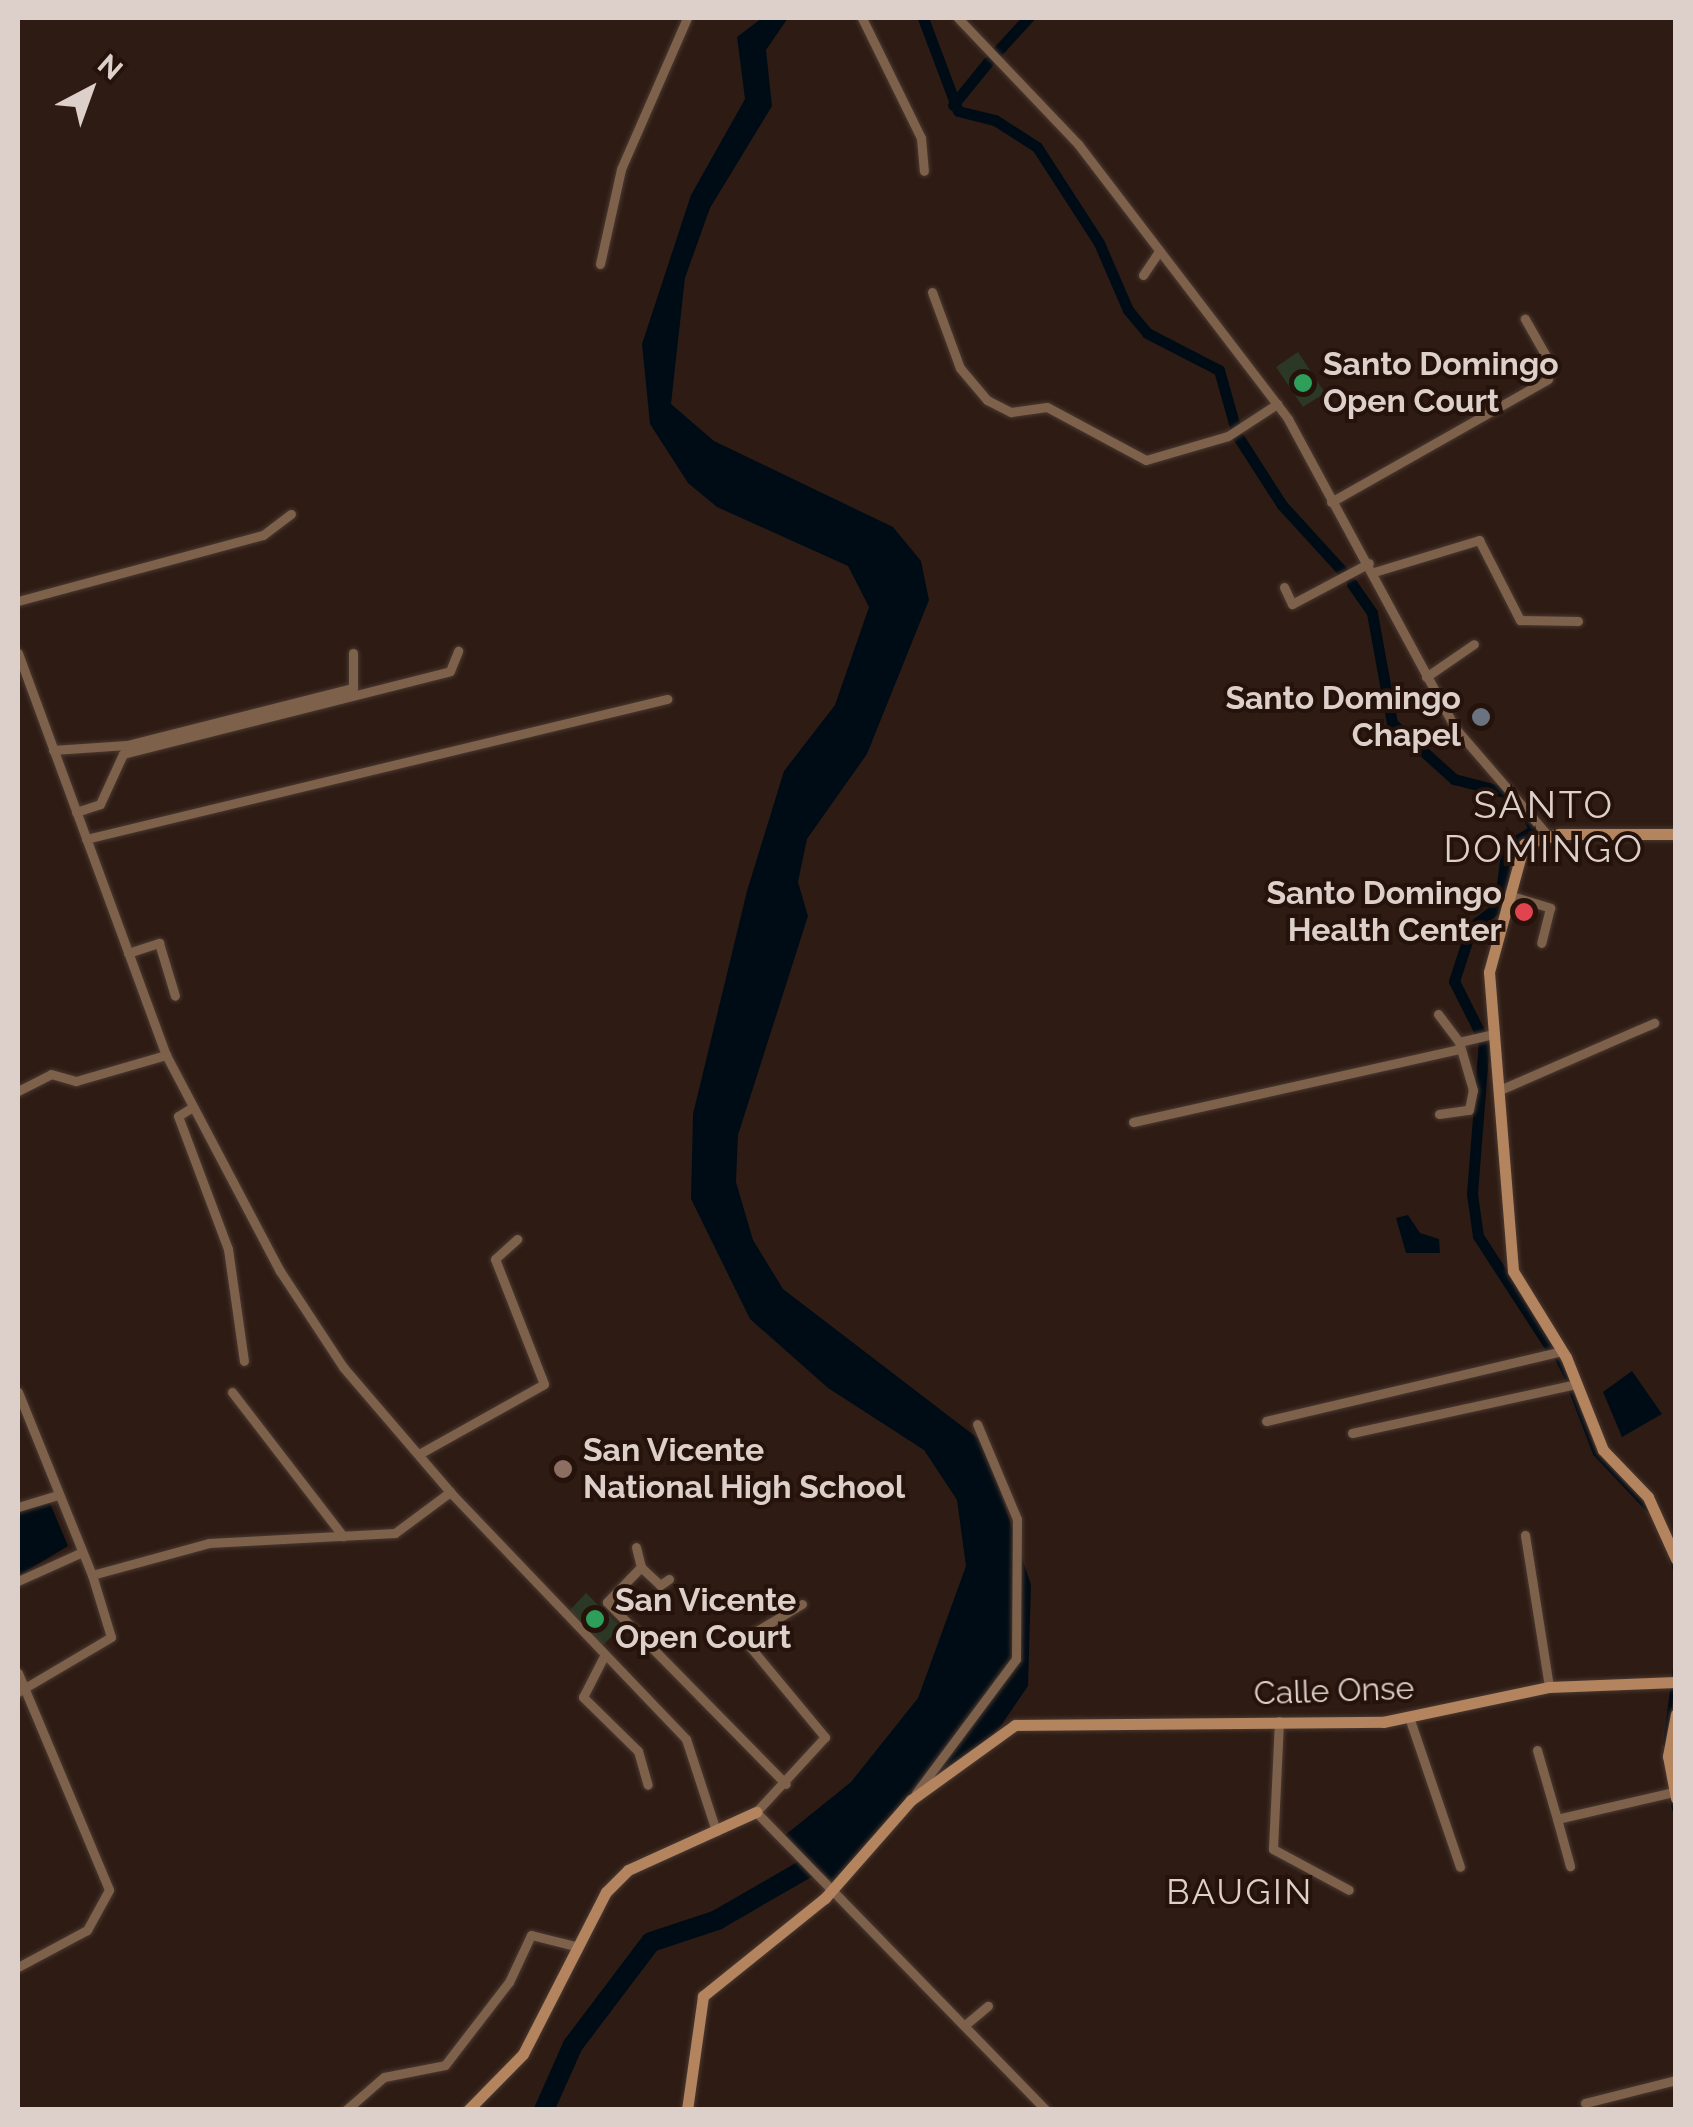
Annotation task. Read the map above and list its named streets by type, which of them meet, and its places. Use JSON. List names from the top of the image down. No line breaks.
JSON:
{"streets":{"street":["Calle Onse"]},"districts":["SANTO DOMINGO","BAUGIN"],"places":["Santo Domingo Open Court","Santo Domingo Chapel","Santo Domingo Health Center","San Vicente National High School","San Vicente Open Court"],"north":"top right"}
